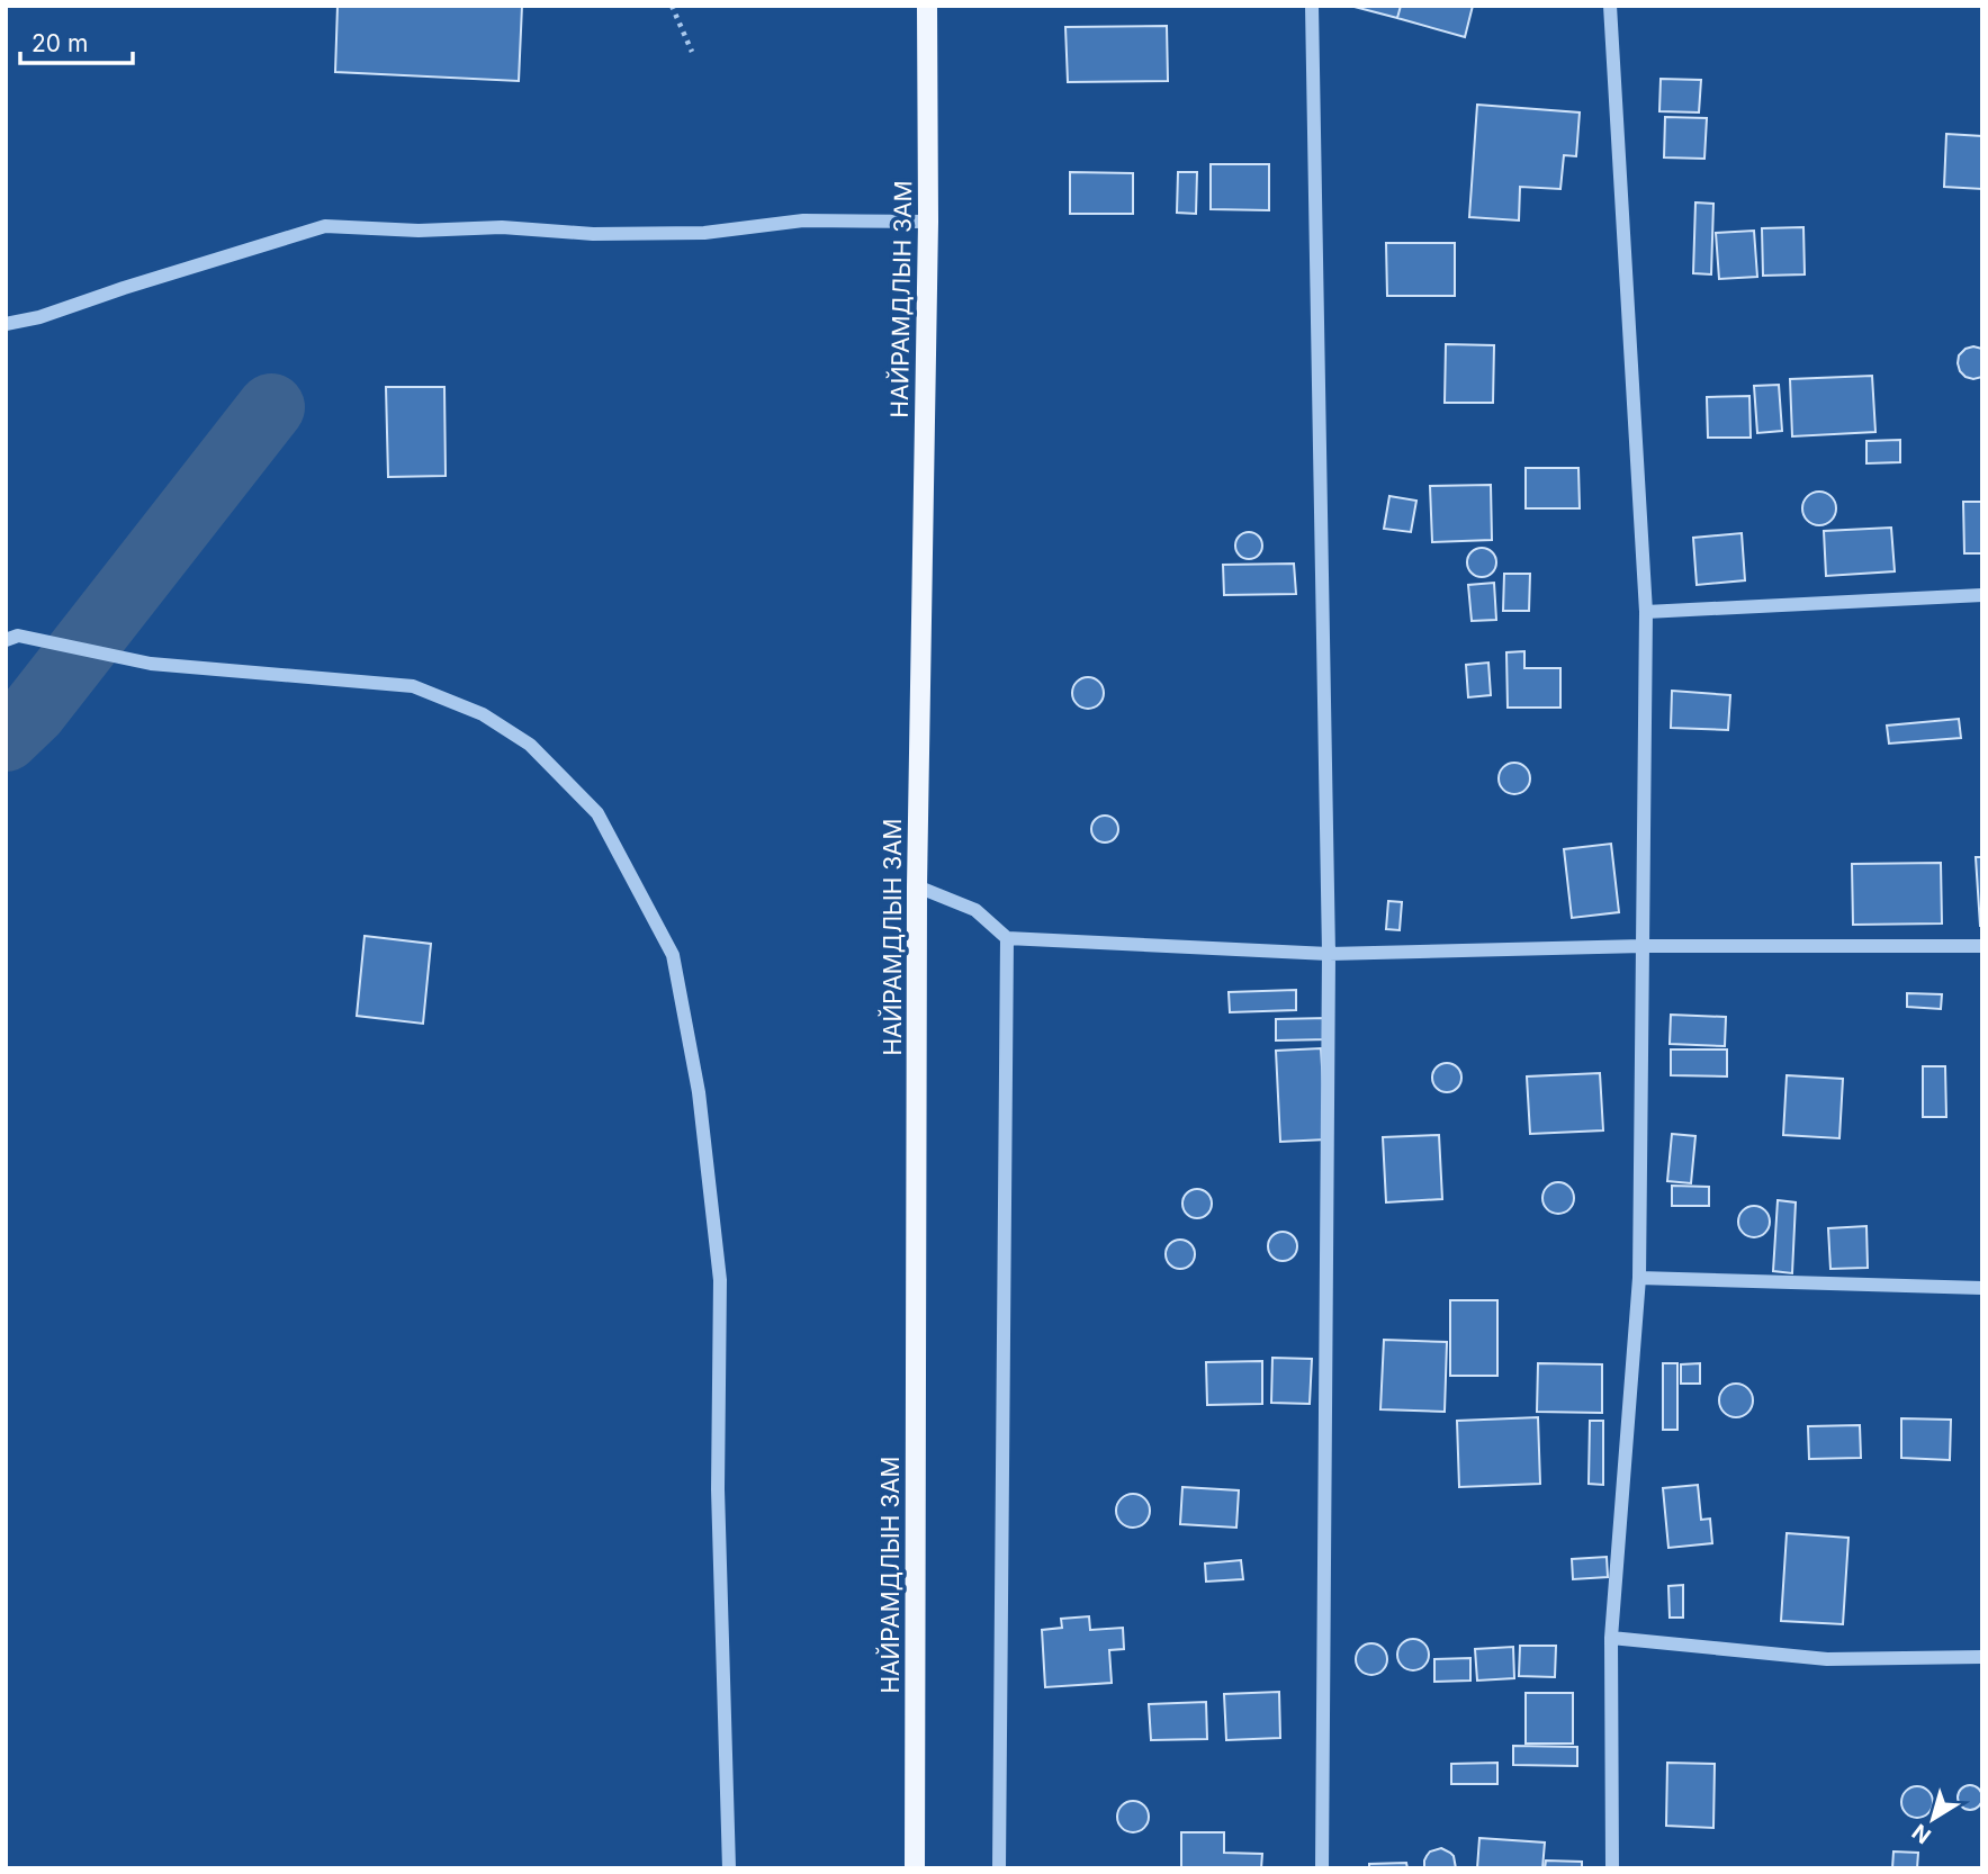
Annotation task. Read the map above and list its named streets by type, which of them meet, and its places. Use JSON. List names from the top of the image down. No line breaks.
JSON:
{"streets":{"main road":["НАЙРАМДЛЫН ЗАМ"]},"scale_bar":"20 m","north":"bottom left"}
